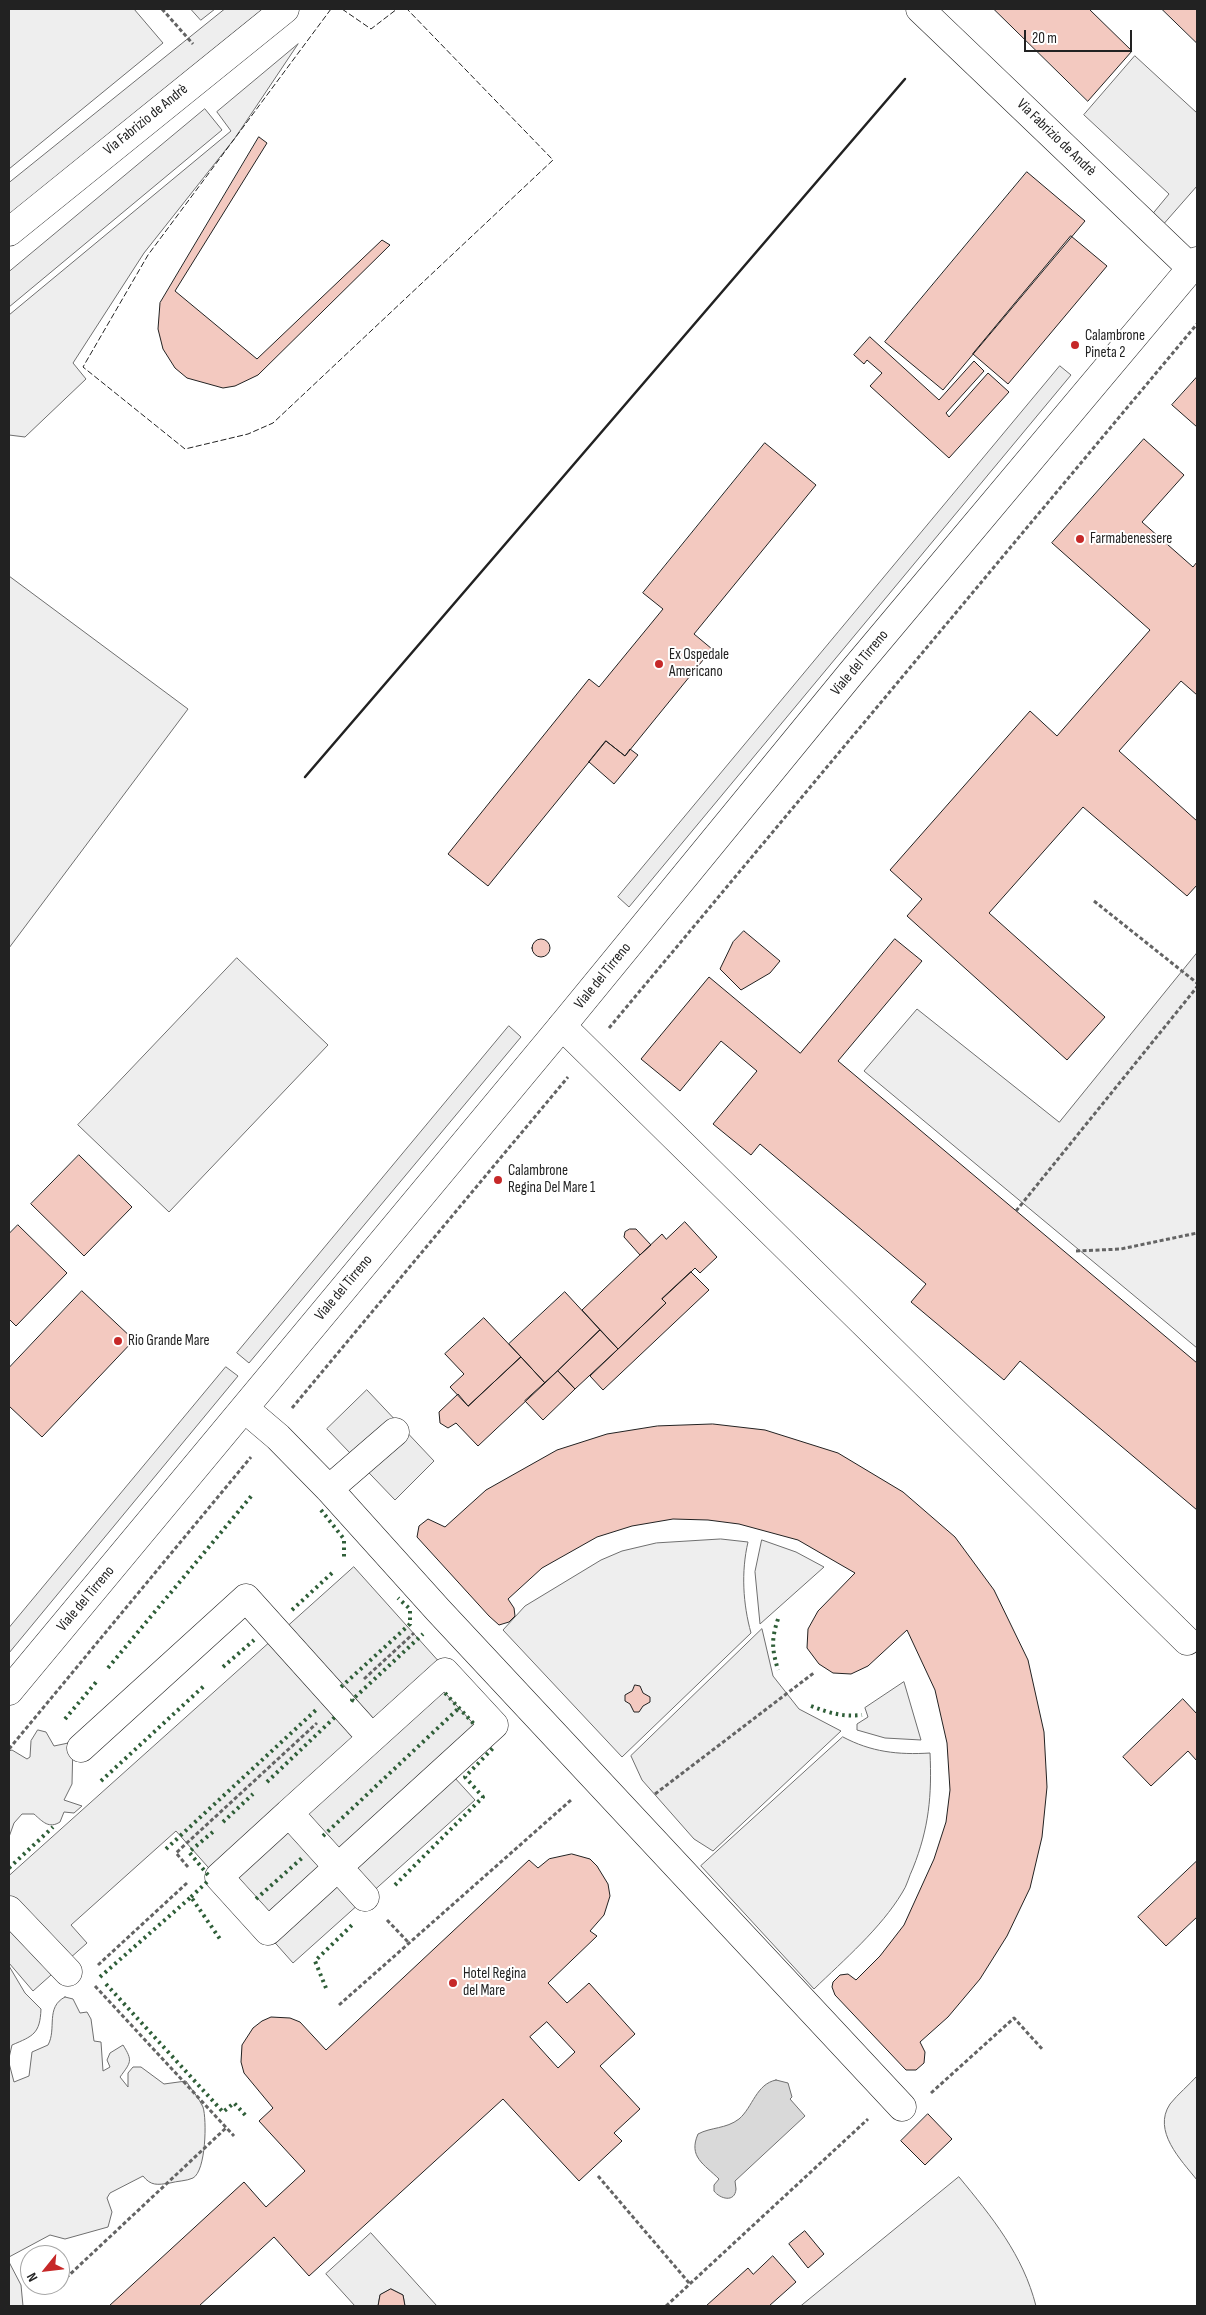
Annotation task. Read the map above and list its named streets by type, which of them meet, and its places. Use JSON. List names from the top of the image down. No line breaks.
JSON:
{"streets":{"street":["Via Fabrizio de Andrè","Viale del Tirreno"]},"crossings":[["Via Fabrizio de Andrè","Viale del Tirreno"]],"places":["Calambrone Pineta 2","Farmabenessere","Ex Ospedale Americano","Calambrone Regina Del Mare 1","Rio Grande Mare","Hotel Regina del Mare"],"scale_bar":"20 m","north":"bottom left"}
